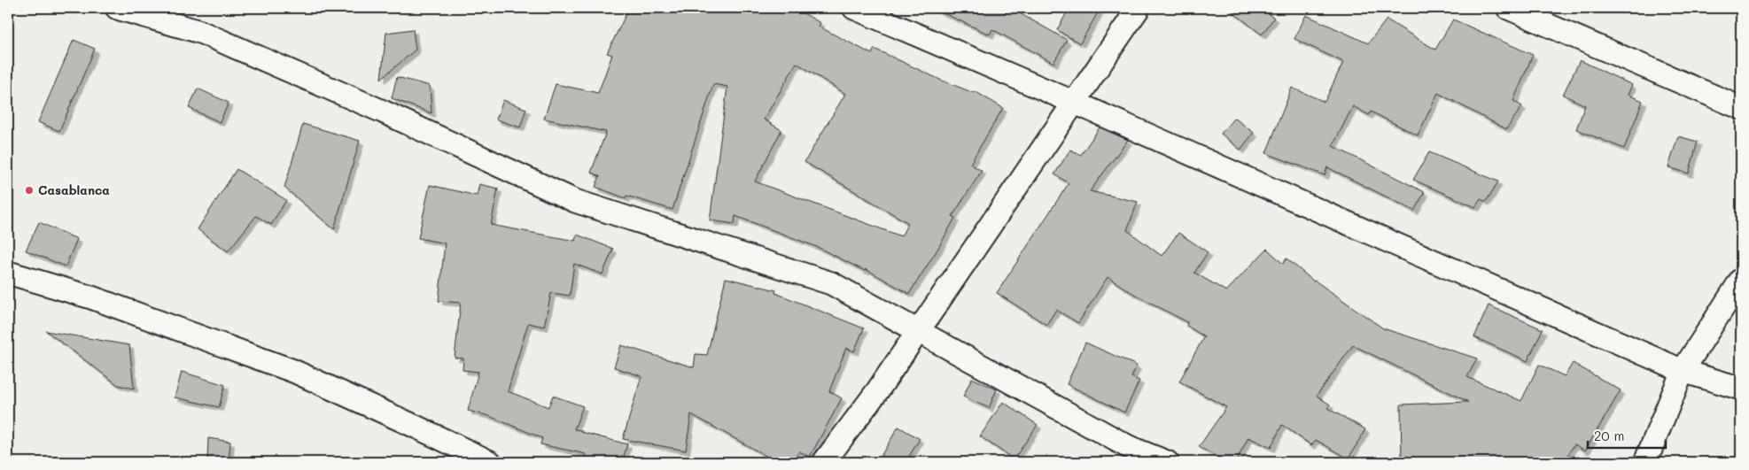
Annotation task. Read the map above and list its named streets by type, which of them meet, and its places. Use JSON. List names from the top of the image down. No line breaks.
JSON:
{"places":["Casablanca"],"scale_bar":"20 m"}
